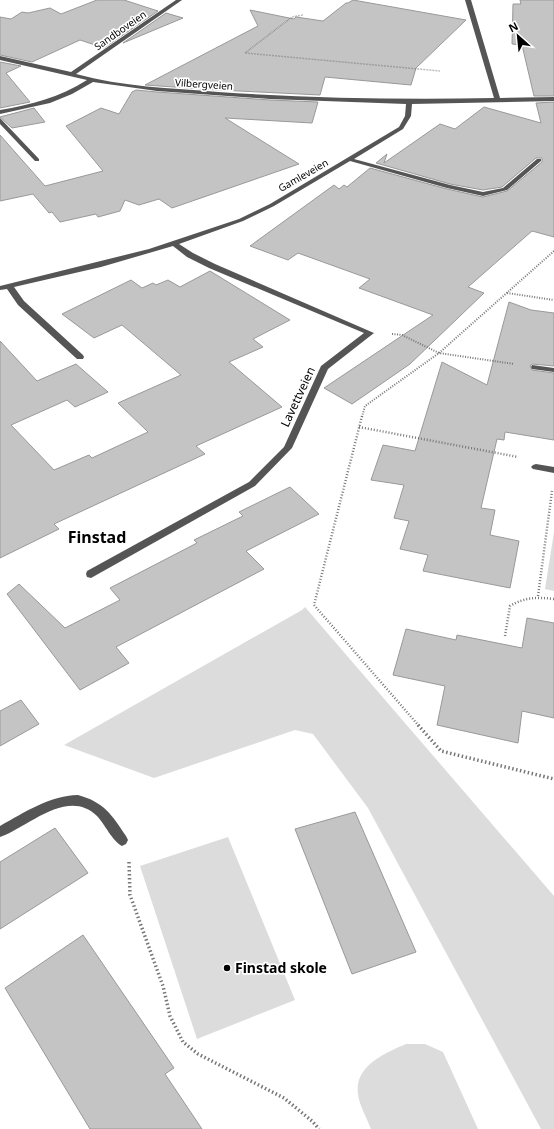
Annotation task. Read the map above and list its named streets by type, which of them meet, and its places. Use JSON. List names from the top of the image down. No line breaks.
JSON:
{"streets":{"street":["Sandboveien","Vilbergveien","Gamleveien","Lavettveien"]},"crossings":[["Sandboveien","Vilbergveien"],["Vilbergveien","Gamleveien"]],"districts":["Finstad"],"places":["Finstad skole"],"north":"top left"}
